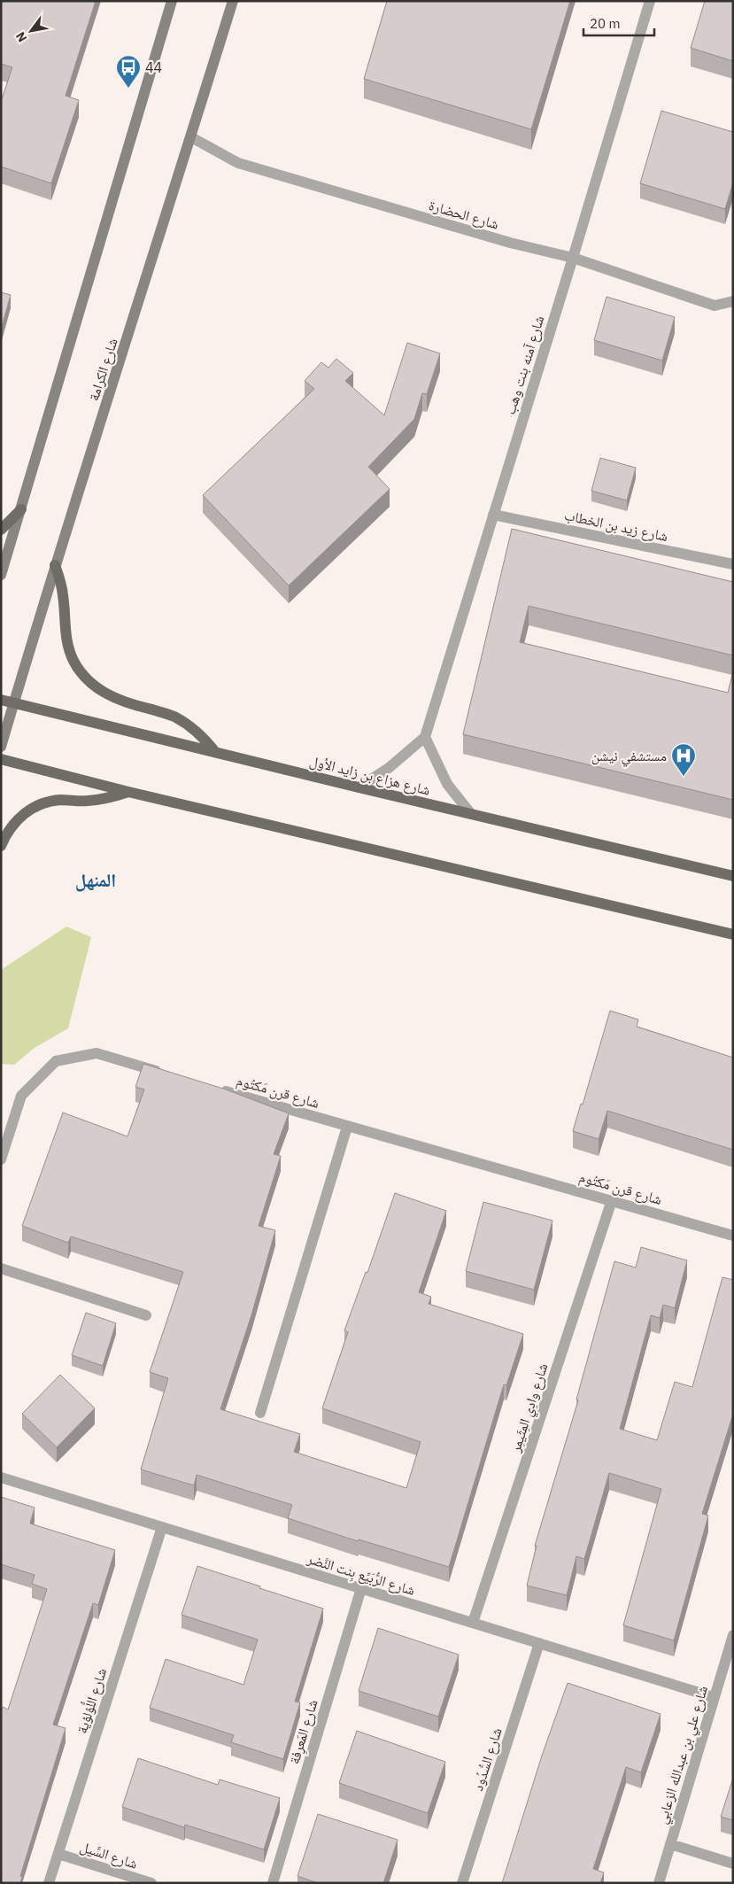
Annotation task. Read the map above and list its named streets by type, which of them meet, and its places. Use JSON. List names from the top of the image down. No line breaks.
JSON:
{"streets":{"main road":["شارع الكرامة","شارع هزاع بن زايد الأول"],"street":["شارع الحضارة","شارع آمنه بنت وهب","شارع زيد بن الخطاب","شارع قرن مَكتُوم","شارع وادِي المِثَيمِر","شارع الرُّبَيِّع بِنت النَّضر","شارع اللُّؤلؤية","شارع المَعرِفة","شارع علي بن عبدالله الزعابي","شارع السُّدُود","شارع السَّيل"]},"crossings":[["شارع الحضارة","شارع آمنه بنت وهب"],["شارع الحضارة","شارع الكرامة"],["شارع آمنه بنت وهب","شارع زيد بن الخطاب"],["شارع الكرامة","شارع هزاع بن زايد الأول"],["شارع قرن مَكتُوم","شارع وادِي المِثَيمِر"],["شارع وادِي المِثَيمِر","شارع الرُّبَيِّع بِنت النَّضر"],["شارع الرُّبَيِّع بِنت النَّضر","شارع اللُّؤلؤية"],["شارع الرُّبَيِّع بِنت النَّضر","شارع المَعرِفة"],["شارع الرُّبَيِّع بِنت النَّضر","شارع علي بن عبدالله الزعابي"],["شارع الرُّبَيِّع بِنت النَّضر","شارع السُّدُود"],["شارع اللُّؤلؤية","شارع السَّيل"]],"districts":["المنهل"],"places":{"bus stop":["44"],"hospital":["مستشفي نيشن"]},"scale_bar":"20 m","north":"bottom left"}
